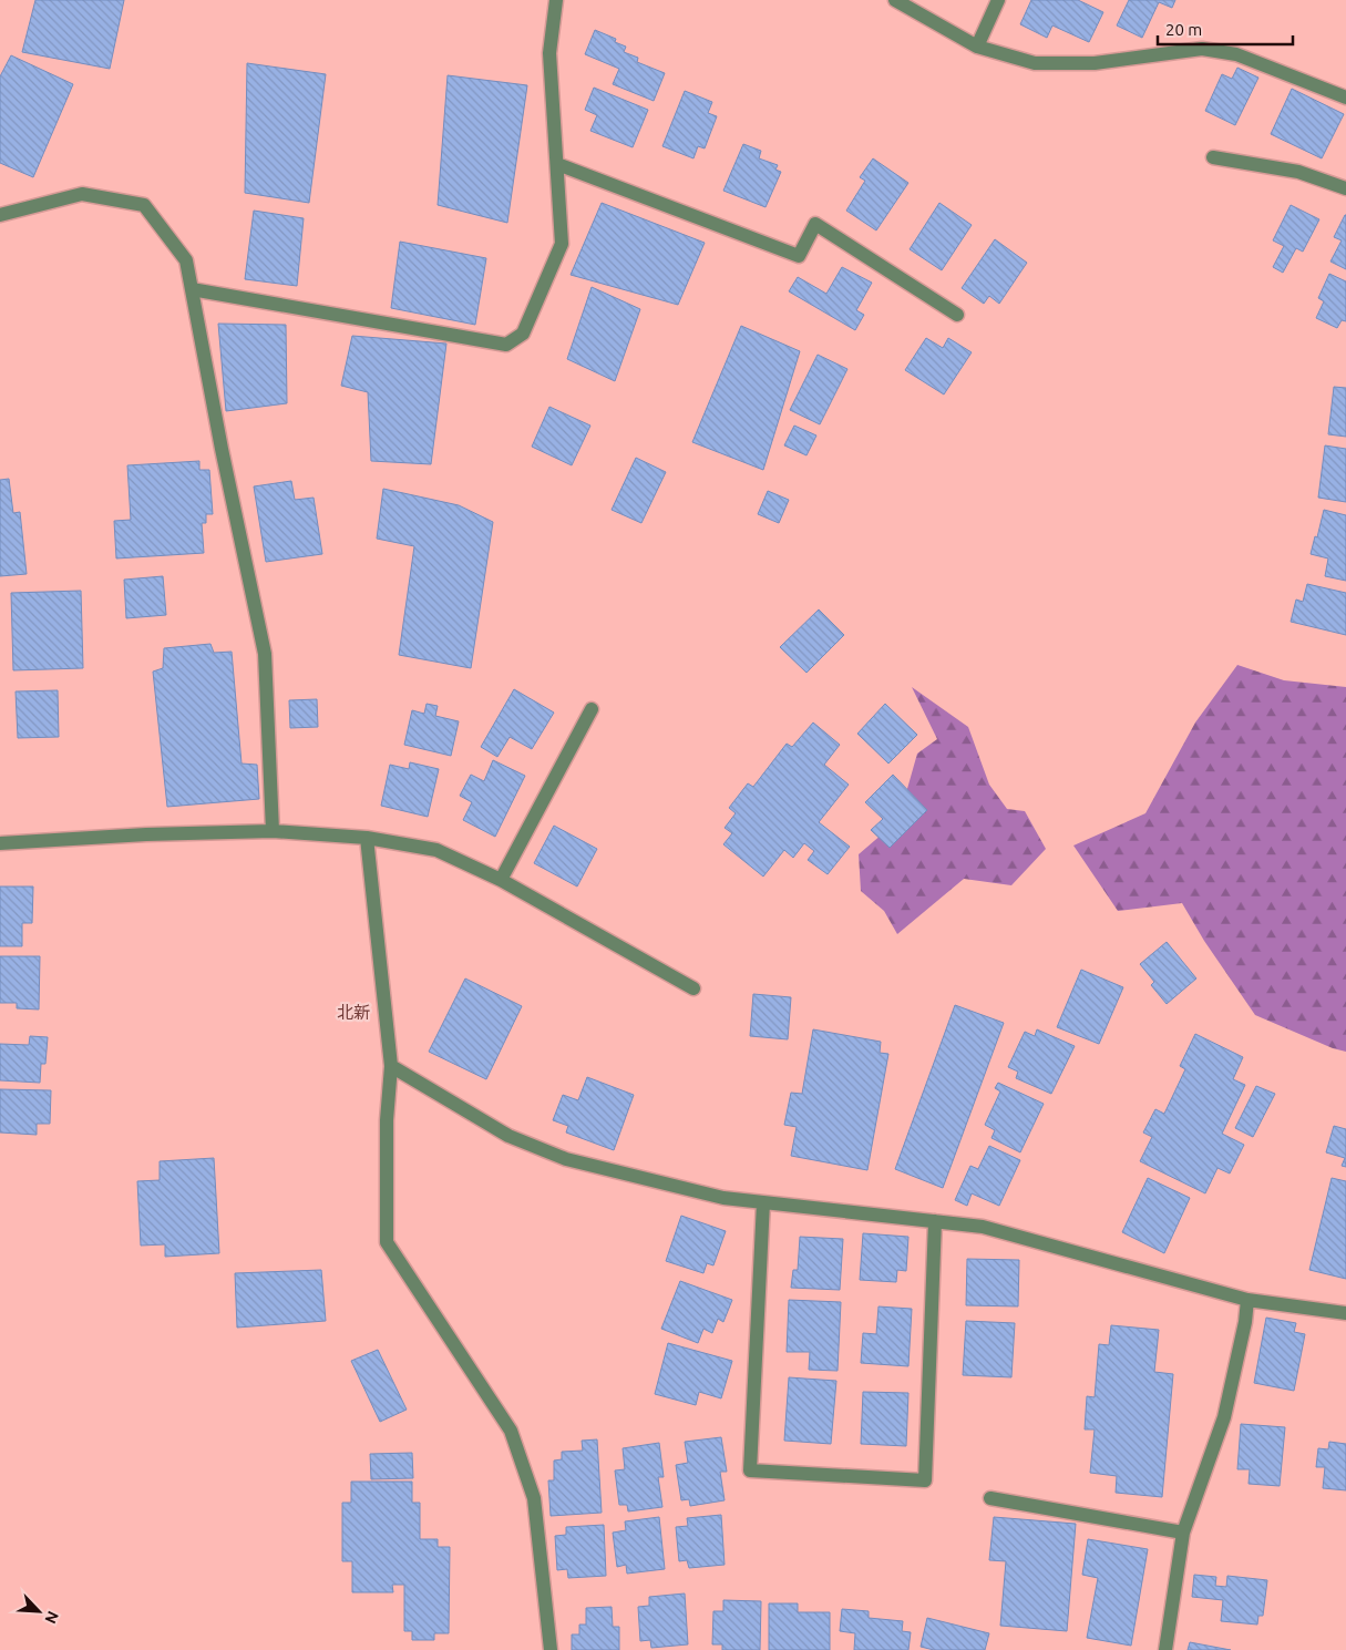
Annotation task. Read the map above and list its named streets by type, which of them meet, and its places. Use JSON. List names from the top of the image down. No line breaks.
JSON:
{"districts":["北新"],"scale_bar":"20 m","north":"bottom right"}
